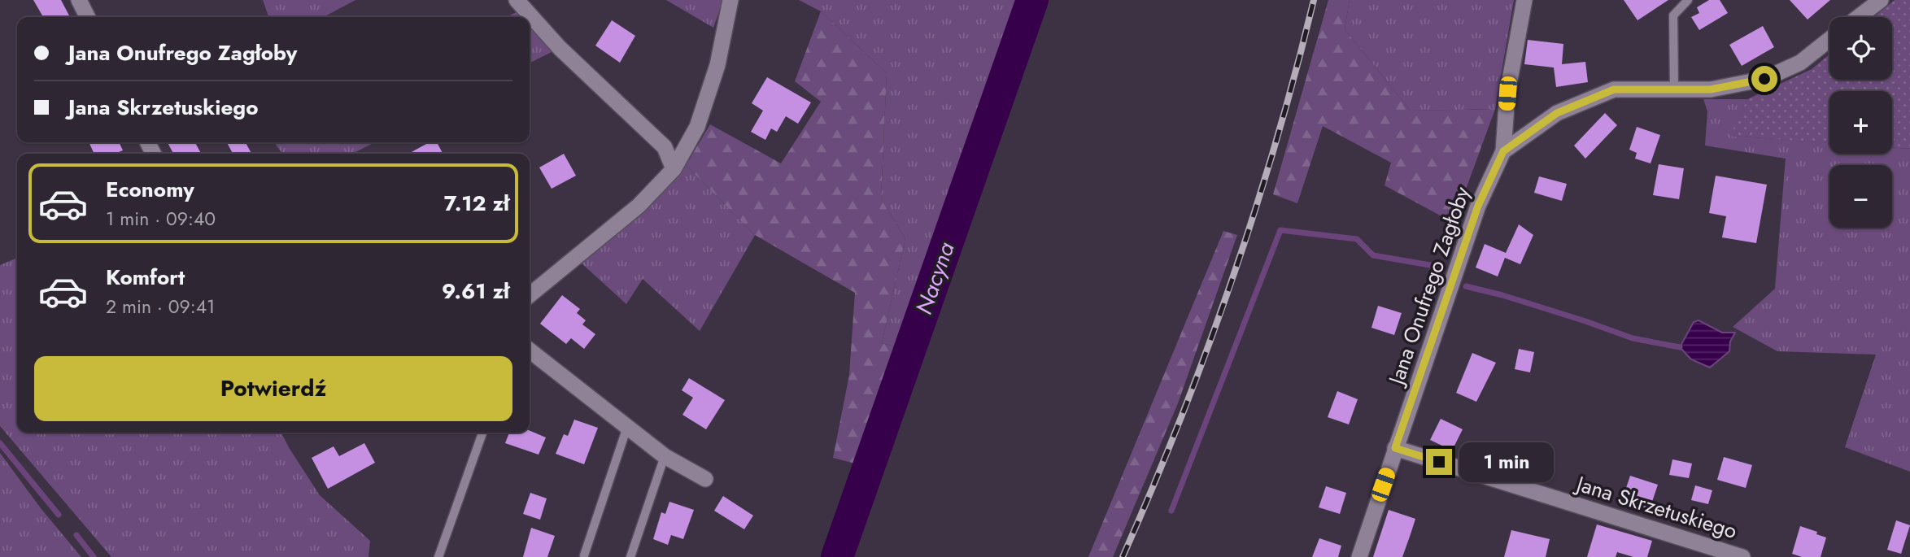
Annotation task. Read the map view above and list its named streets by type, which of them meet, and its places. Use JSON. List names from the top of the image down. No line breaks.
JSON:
{"streets":{"street":["Jana Onufrego Zagłoby","Jana Skrzetuskiego"]},"crossings":[["Jana Onufrego Zagłoby","Jana Skrzetuskiego"]],"water":["Nacyna"],"page":{"map_buttons":["+","−"],"banner":["Jana Onufrego Zagłoby","Jana Skrzetuskiego"],"list":[{"name":"Economy","note":"1 min · 09:40","value":"7.12 zł"},{"name":"Komfort","note":"2 min · 09:41","value":"9.61 zł"}],"buttons":"Potwierdź","bubble":"1 min"}}
